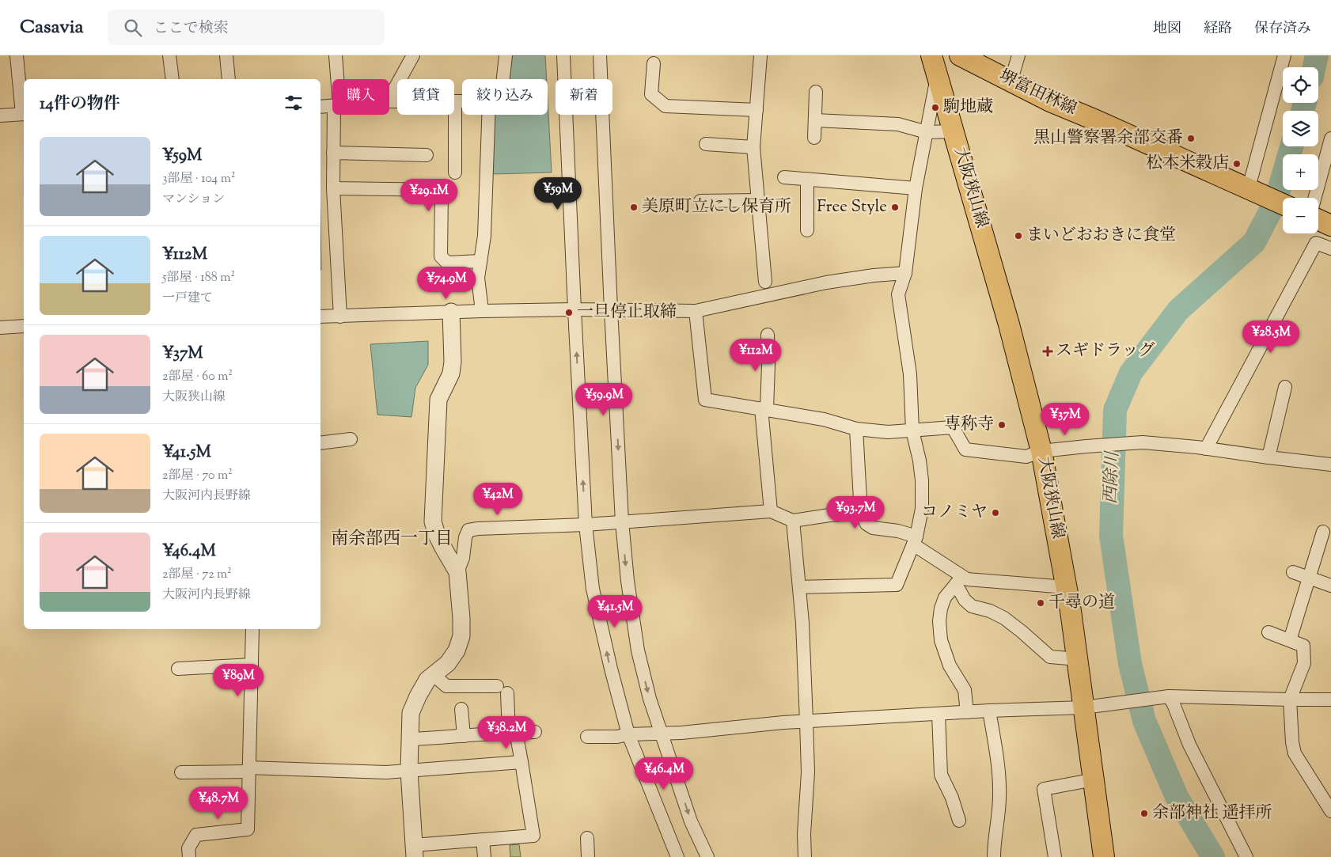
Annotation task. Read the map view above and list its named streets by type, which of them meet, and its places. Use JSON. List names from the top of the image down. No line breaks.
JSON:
{"streets":{"main road":["堺富田林線","大阪狭山線"]},"districts":["南余部西一丁目"],"water":["西除川"],"places":{"other":["駒地蔵","黒山警察署余部交番","松本米穀店","美原町立にし保育所","Free Style","まいどおおきに食堂","一旦停止取締","専称寺","コノミヤ","千尋の道","余部神社 遥拝所"],"health":["スギドラッグ"]},"page":{"header":"Casavia","search":"ここで検索","nav":["地図","経路","保存済み"],"map_buttons":["+","−"],"chip":["購入","賃貸","絞り込み","新着"],"heading":"14件の物件","list":[{"name":"¥59M","note":"3部屋 · 104 m² · マンション"},{"name":"¥112M","note":"5部屋 · 188 m² · 一戸建て"},{"name":"¥37M","note":"2部屋 · 60 m² · 大阪狭山線"},{"name":"¥41.5M","note":"2部屋 · 70 m² · 大阪河内長野線"},{"name":"¥46.4M","note":"2部屋 · 72 m² · 大阪河内長野線"}],"price":["¥59M","¥29.1M","¥74.9M","¥28.5M","¥112M","¥59.9M","¥37M","¥42M","¥93.7M","¥41.5M","¥89M","¥38.2M","¥46.4M","¥48.7M"]}}
